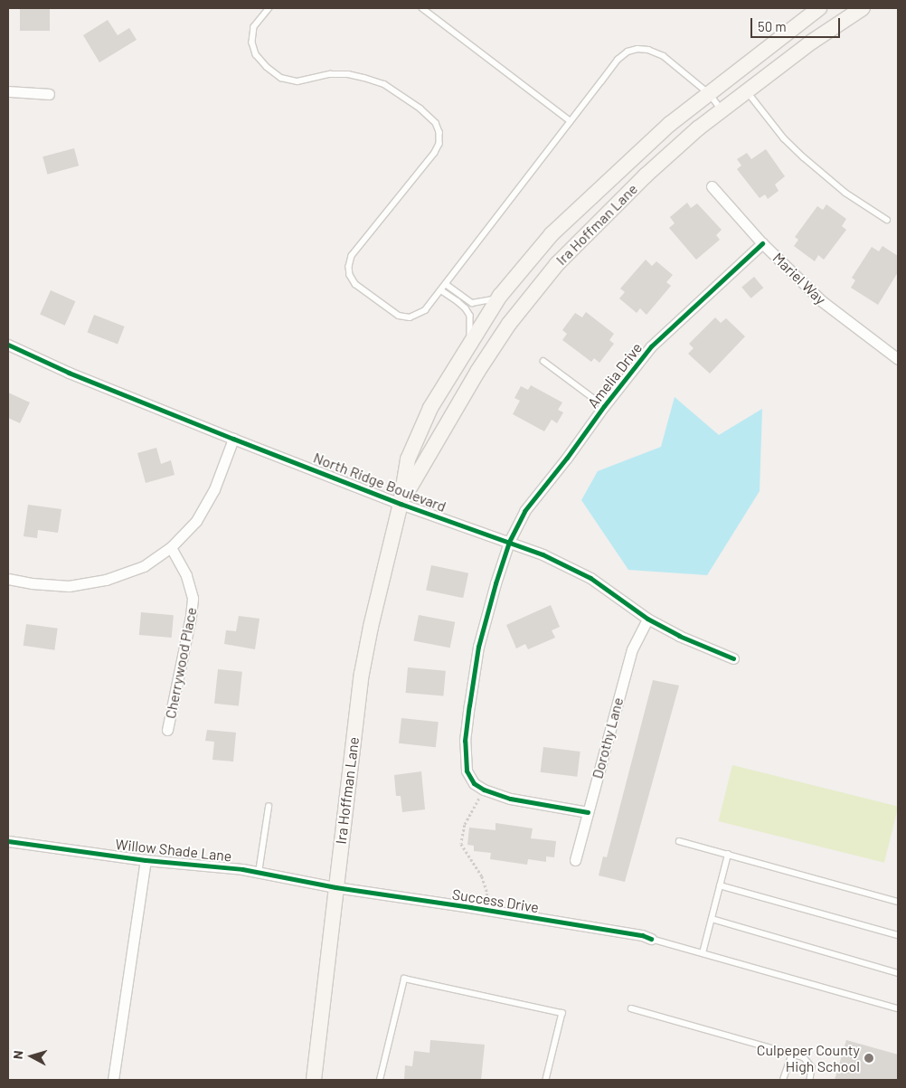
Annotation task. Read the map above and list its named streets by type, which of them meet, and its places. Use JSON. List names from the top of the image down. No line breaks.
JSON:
{"streets":{"main road":["Ira Hoffman Lane"],"street":["Mariel Way","Amelia Drive","North Ridge Boulevard","Cherrywood Place","Dorothy Lane","Willow Shade Lane","Success Drive"]},"crossings":[["Ira Hoffman Lane","North Ridge Boulevard"],["Ira Hoffman Lane","Willow Shade Lane"],["Ira Hoffman Lane","Success Drive"],["Mariel Way","Amelia Drive"],["Amelia Drive","North Ridge Boulevard"],["North Ridge Boulevard","Dorothy Lane"],["Willow Shade Lane","Success Drive"]],"places":["Culpeper County High School"],"scale_bar":"50 m","north":"left"}
